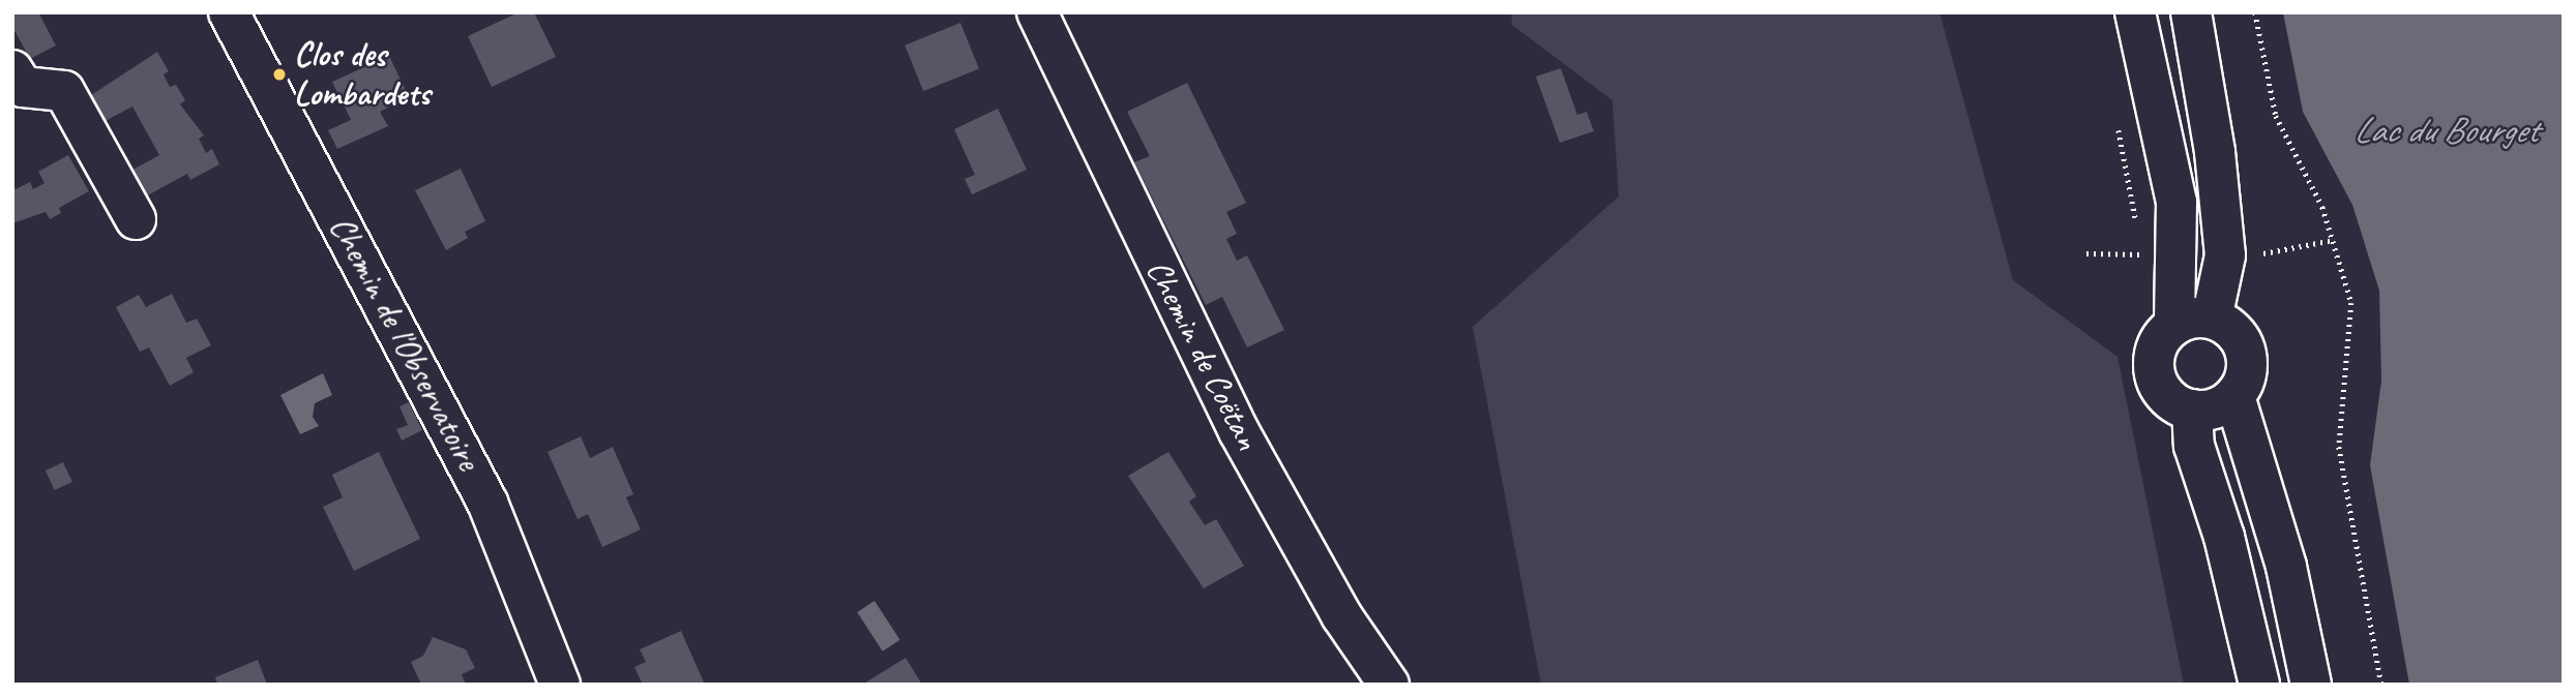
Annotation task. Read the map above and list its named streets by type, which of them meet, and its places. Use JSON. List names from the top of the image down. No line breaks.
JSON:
{"streets":{"street":["Chemin de l'Observatoire","Chemin de Coëtan"]},"water":["Lac du Bourget"],"places":["Clos des Lombardets"]}
